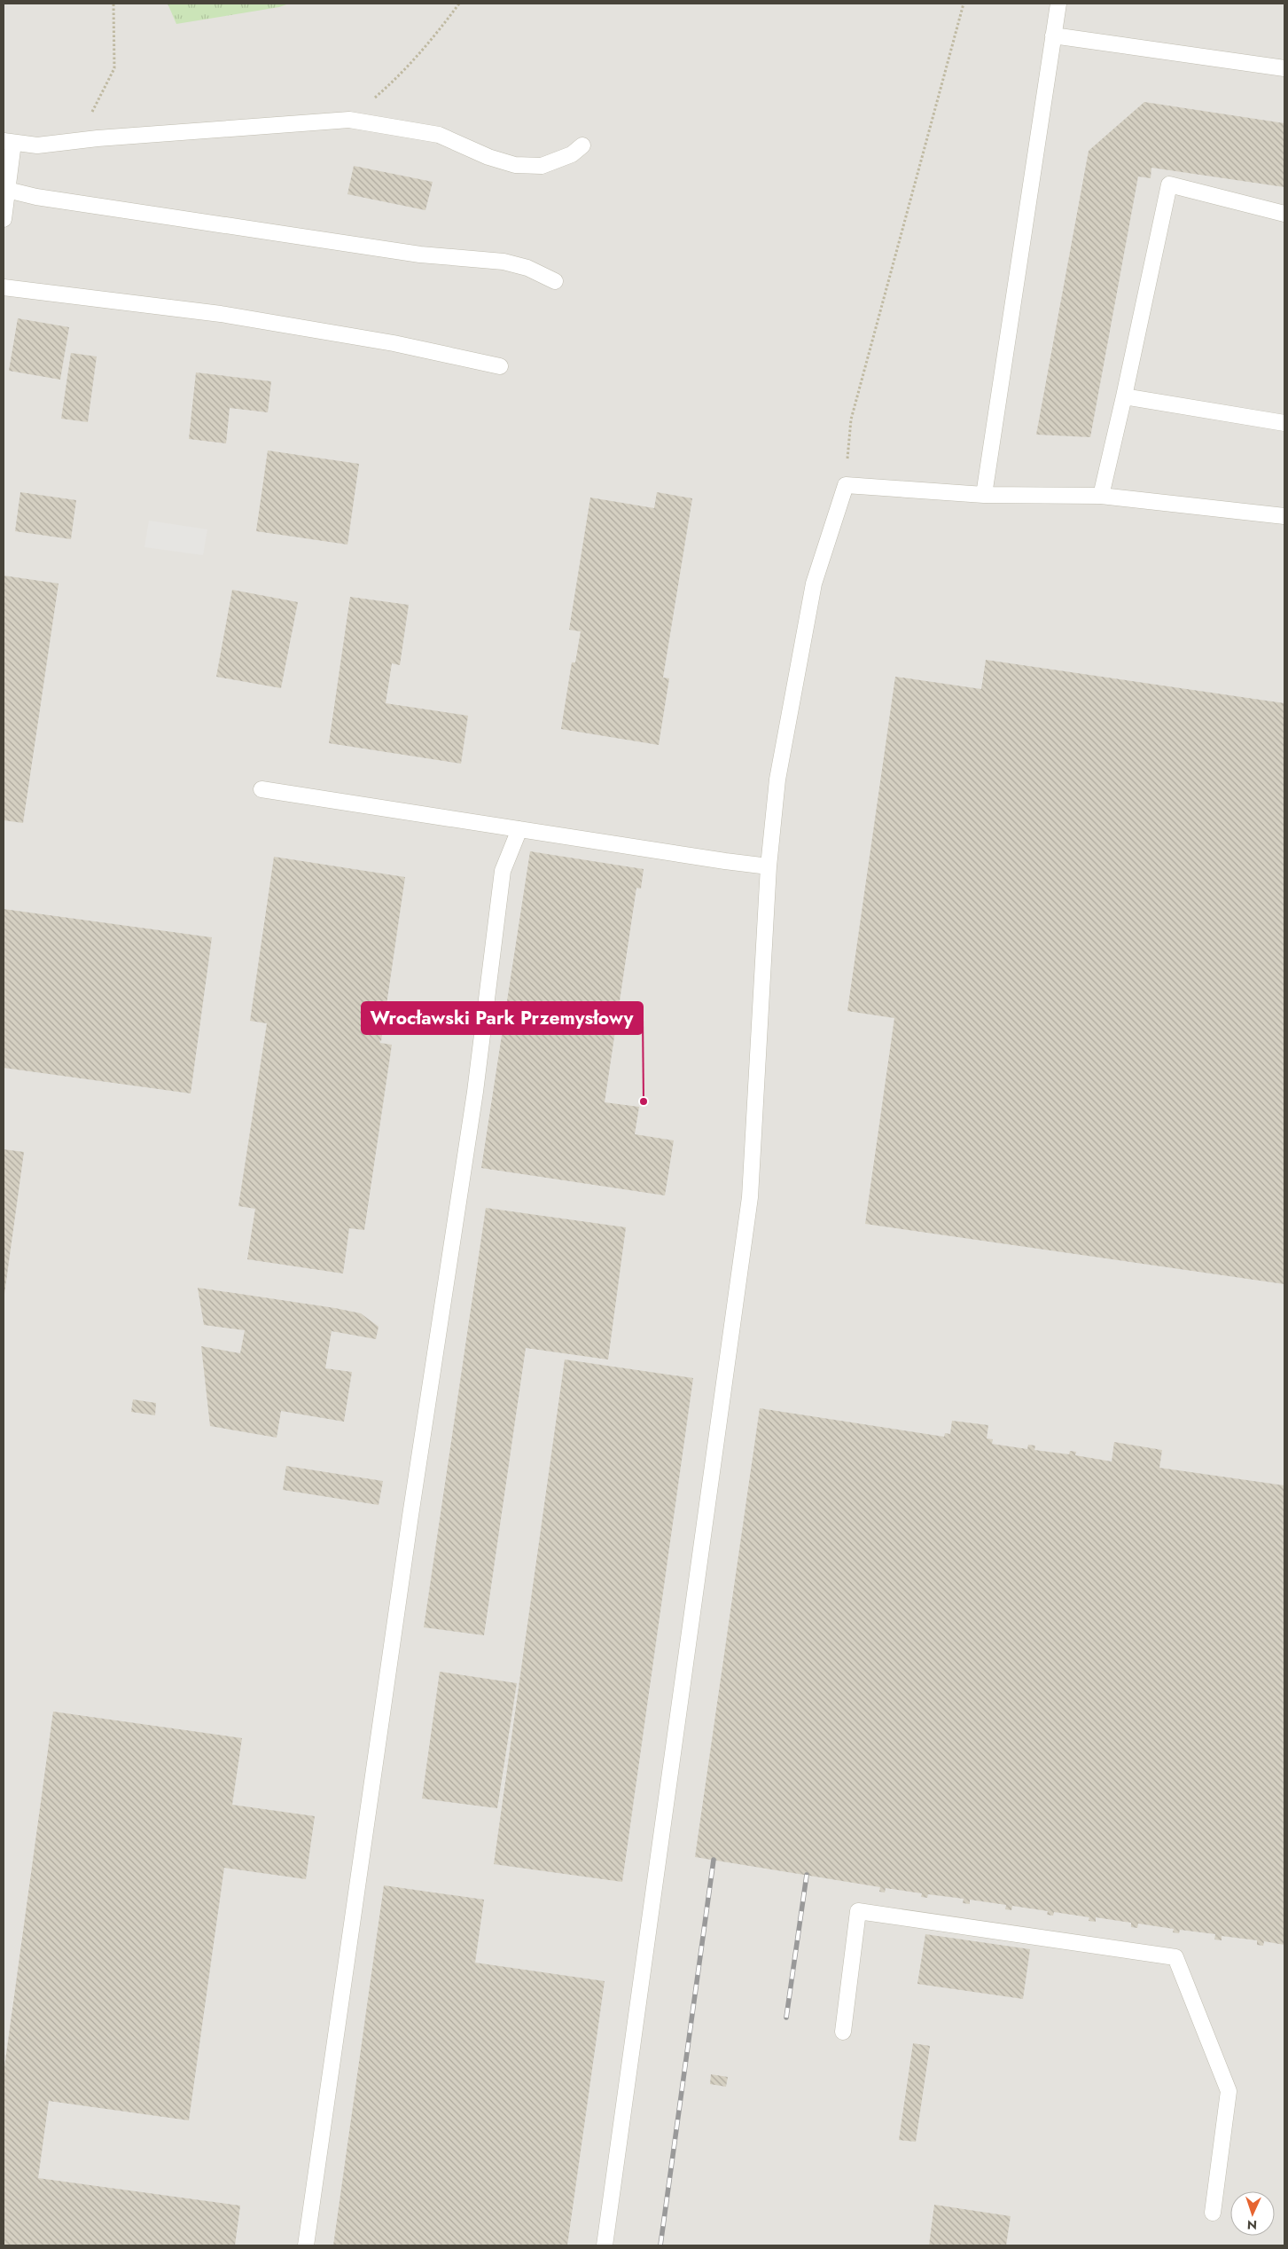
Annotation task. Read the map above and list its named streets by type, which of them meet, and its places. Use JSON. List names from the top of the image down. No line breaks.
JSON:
{"places":["Wrocławski Park Przemysłowy"],"north":"bottom"}
